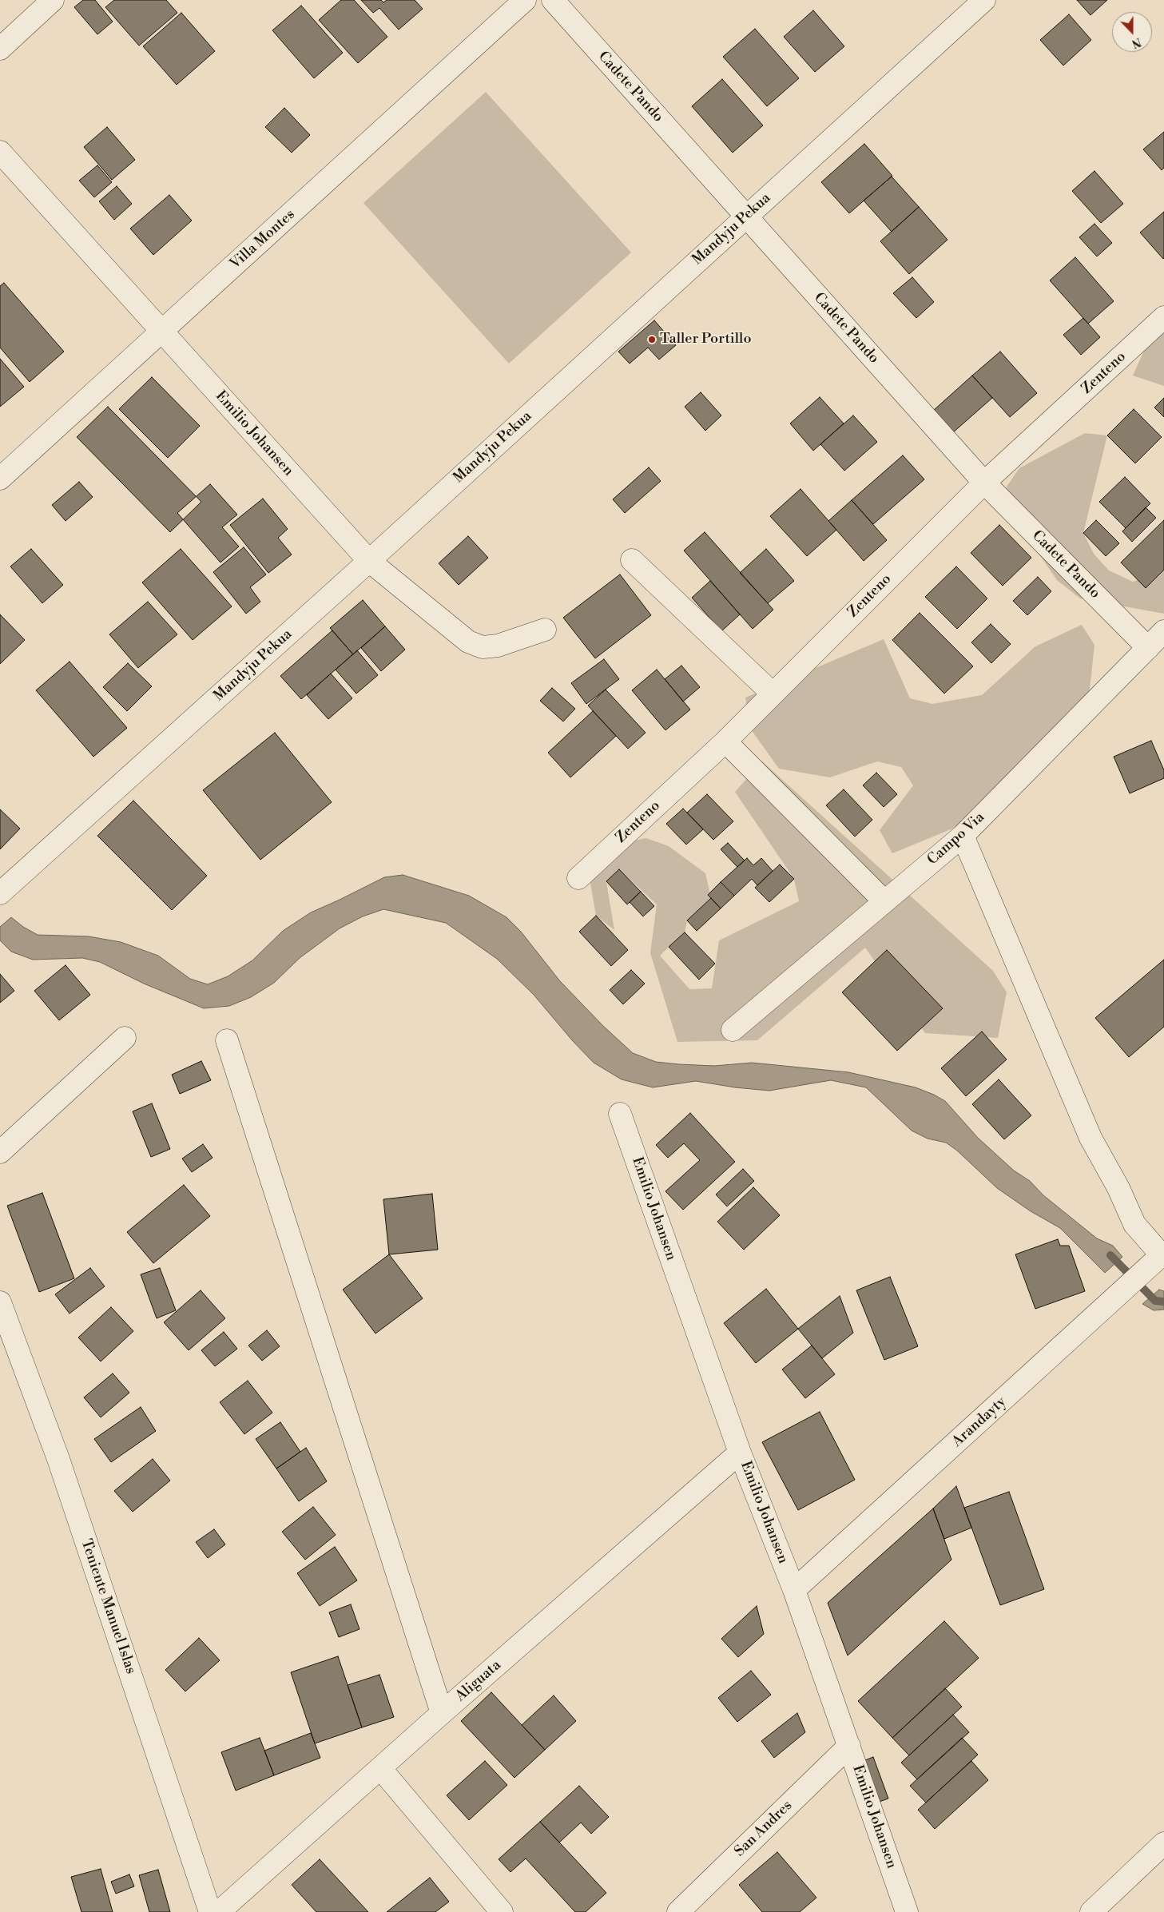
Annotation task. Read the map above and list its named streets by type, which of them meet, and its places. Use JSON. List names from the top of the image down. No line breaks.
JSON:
{"streets":{"street":["Cadete Pando","Mandyju Pekua","Villa Montes","Zenteno","Emilio Johansen","Campo Via","Arandayty","Teniente Manuel Islas","Aliguata","San Andres"]},"crossings":[["Cadete Pando","Mandyju Pekua"],["Cadete Pando","Zenteno"],["Cadete Pando","Campo Via"],["Mandyju Pekua","Emilio Johansen"],["Villa Montes","Emilio Johansen"],["Emilio Johansen","Arandayty"],["Emilio Johansen","Aliguata"],["Emilio Johansen","San Andres"]],"places":["Taller Portillo"],"north":"bottom"}
